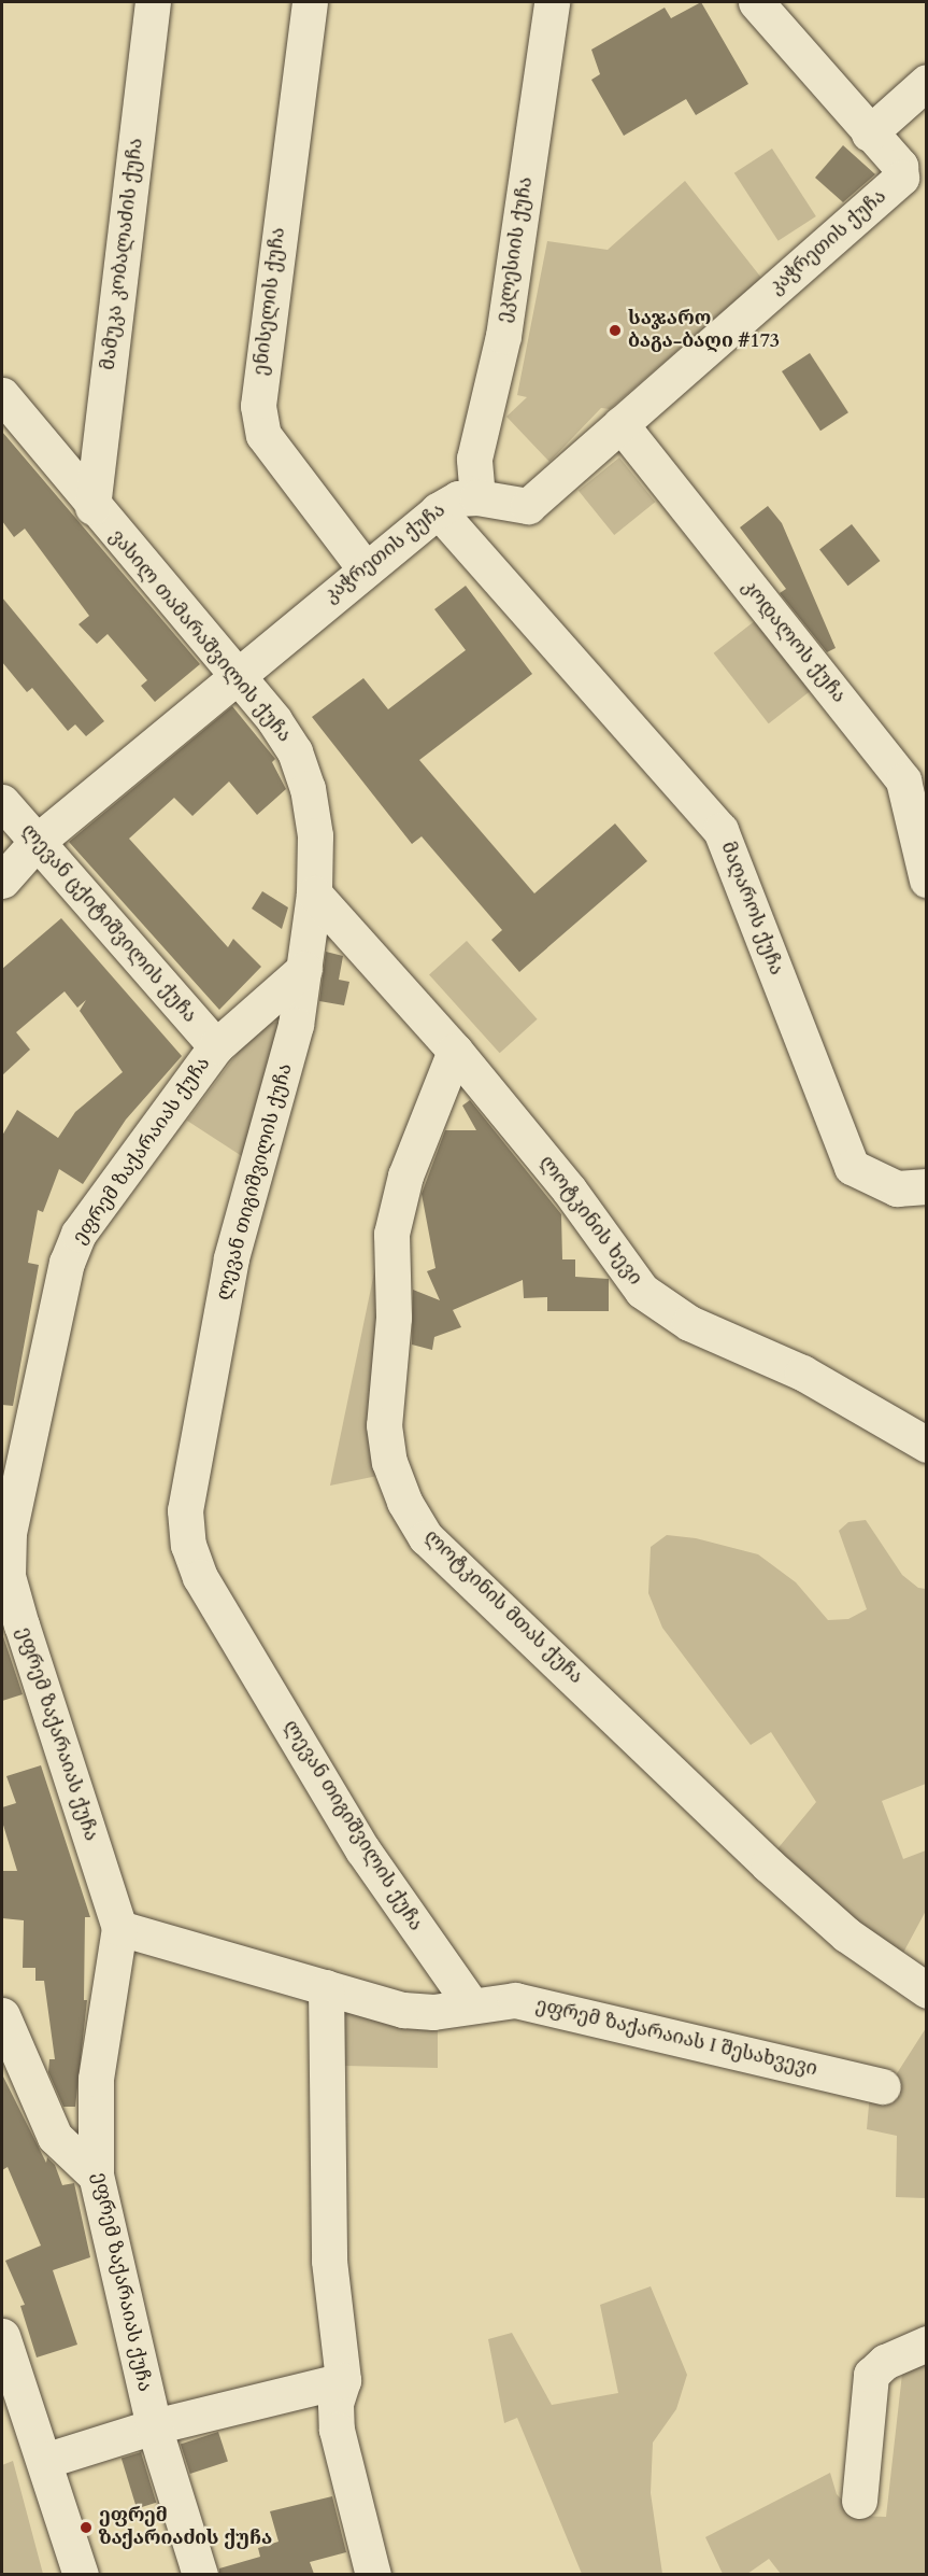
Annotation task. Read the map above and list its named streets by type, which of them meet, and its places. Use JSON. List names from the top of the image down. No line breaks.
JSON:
{"streets":{"street":["კაჭრეთის ქუჩა","ეკლესიის ქუჩა","მამუკა კობალაძის ქუჩა","ენისელის ქუჩა","ვასილ თამარაშვილის ქუჩა","კოდალოს ქუჩა","მაღაროს ქუჩა","ლევან ცქიტიშვილის ქუჩა","ეფრემ ზაქარაიას ქუჩა","ლევან თიგიშვილის ქუჩა","ლოტკინის ხევი","ლოტკინის მთას ქუჩა","ეფრემ ზაქარაიას I შესახვევი"]},"crossings":[["კაჭრეთის ქუჩა","ეკლესიის ქუჩა"],["კაჭრეთის ქუჩა","ენისელის ქუჩა"],["კაჭრეთის ქუჩა","ვასილ თამარაშვილის ქუჩა"],["კაჭრეთის ქუჩა","კოდალოს ქუჩა"],["კაჭრეთის ქუჩა","მაღაროს ქუჩა"],["კაჭრეთის ქუჩა","ლევან ცქიტიშვილის ქუჩა"],["მამუკა კობალაძის ქუჩა","ვასილ თამარაშვილის ქუჩა"],["ლევან ცქიტიშვილის ქუჩა","ეფრემ ზაქარაიას ქუჩა"],["ეფრემ ზაქარაიას ქუჩა","ლევან თიგიშვილის ქუჩა"],["ლევან თიგიშვილის ქუჩა","ეფრემ ზაქარაიას I შესახვევი"],["ლოტკინის ხევი","ლოტკინის მთას ქუჩა"]],"places":["საჯარო ბაგა-ბაღი #173","ეფრემ ზაქარიაძის ქუჩა"]}
